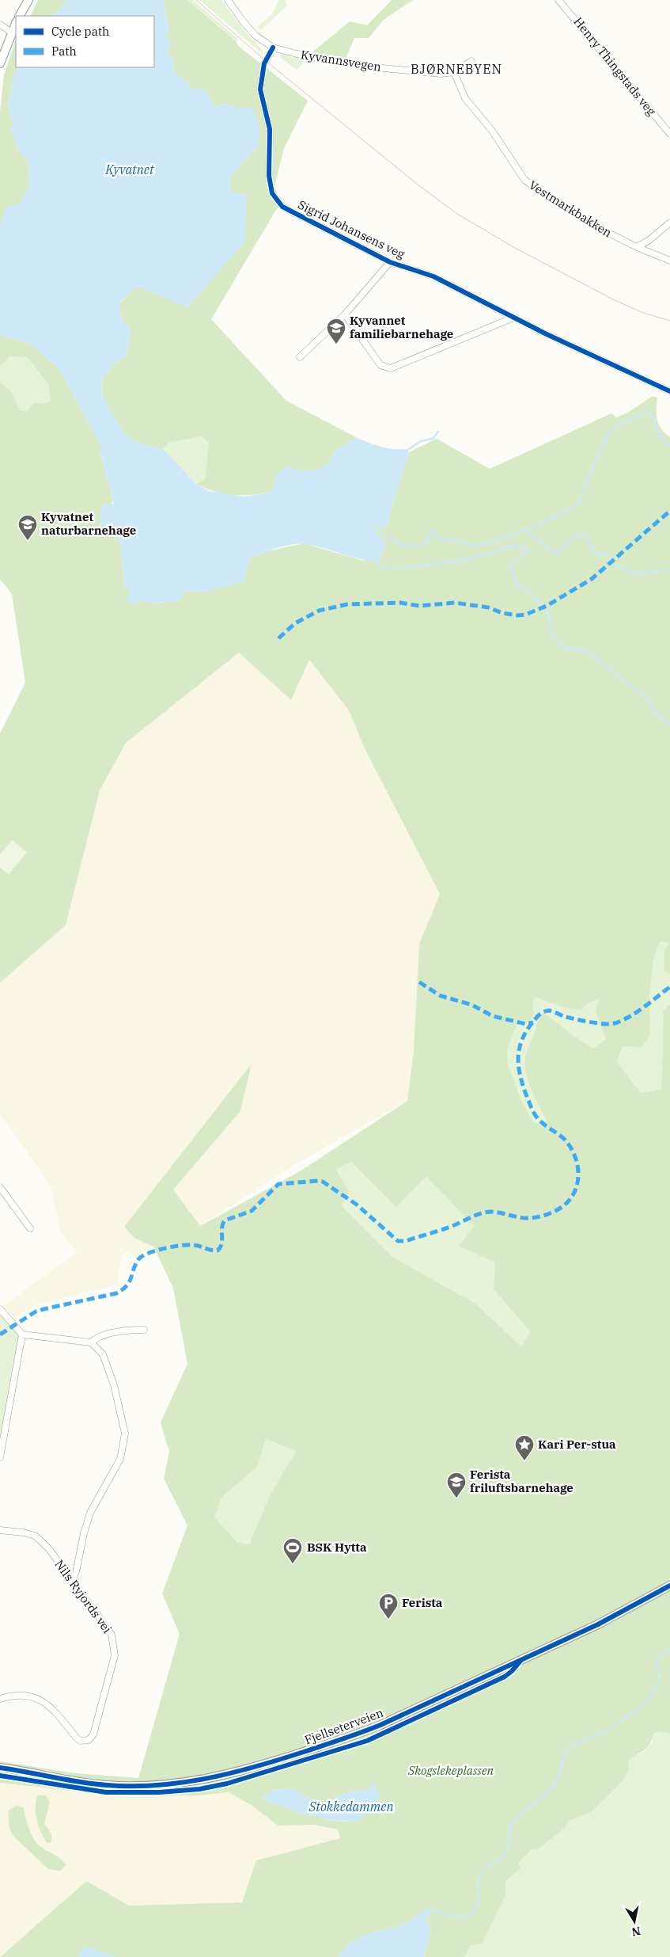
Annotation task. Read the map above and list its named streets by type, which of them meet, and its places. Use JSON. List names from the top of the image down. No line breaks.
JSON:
{"streets":{"street":["Kyvannsvegen","Henry Thingstads veg","Vestmarkbakken","Sigrid Johansens veg","Nils Ryjords vei","Fjellseterveien"]},"crossings":[["Kyvannsvegen","Vestmarkbakken"],["Kyvannsvegen","Sigrid Johansens veg"]],"districts":["BJØRNEBYEN"],"water":["Kyvatnet","Stokkedammen"],"parks":["Skogslekeplassen"],"places":{"school or university":["Kyvannet familiebarnehage","Kyvatnet naturbarnehage","Ferista friluftsbarnehage"],"place":["Kari Per-stua"],"sports":["BSK Hytta"],"parking":["Ferista"]},"legend":["Cycle path","Path"],"north":"bottom"}
